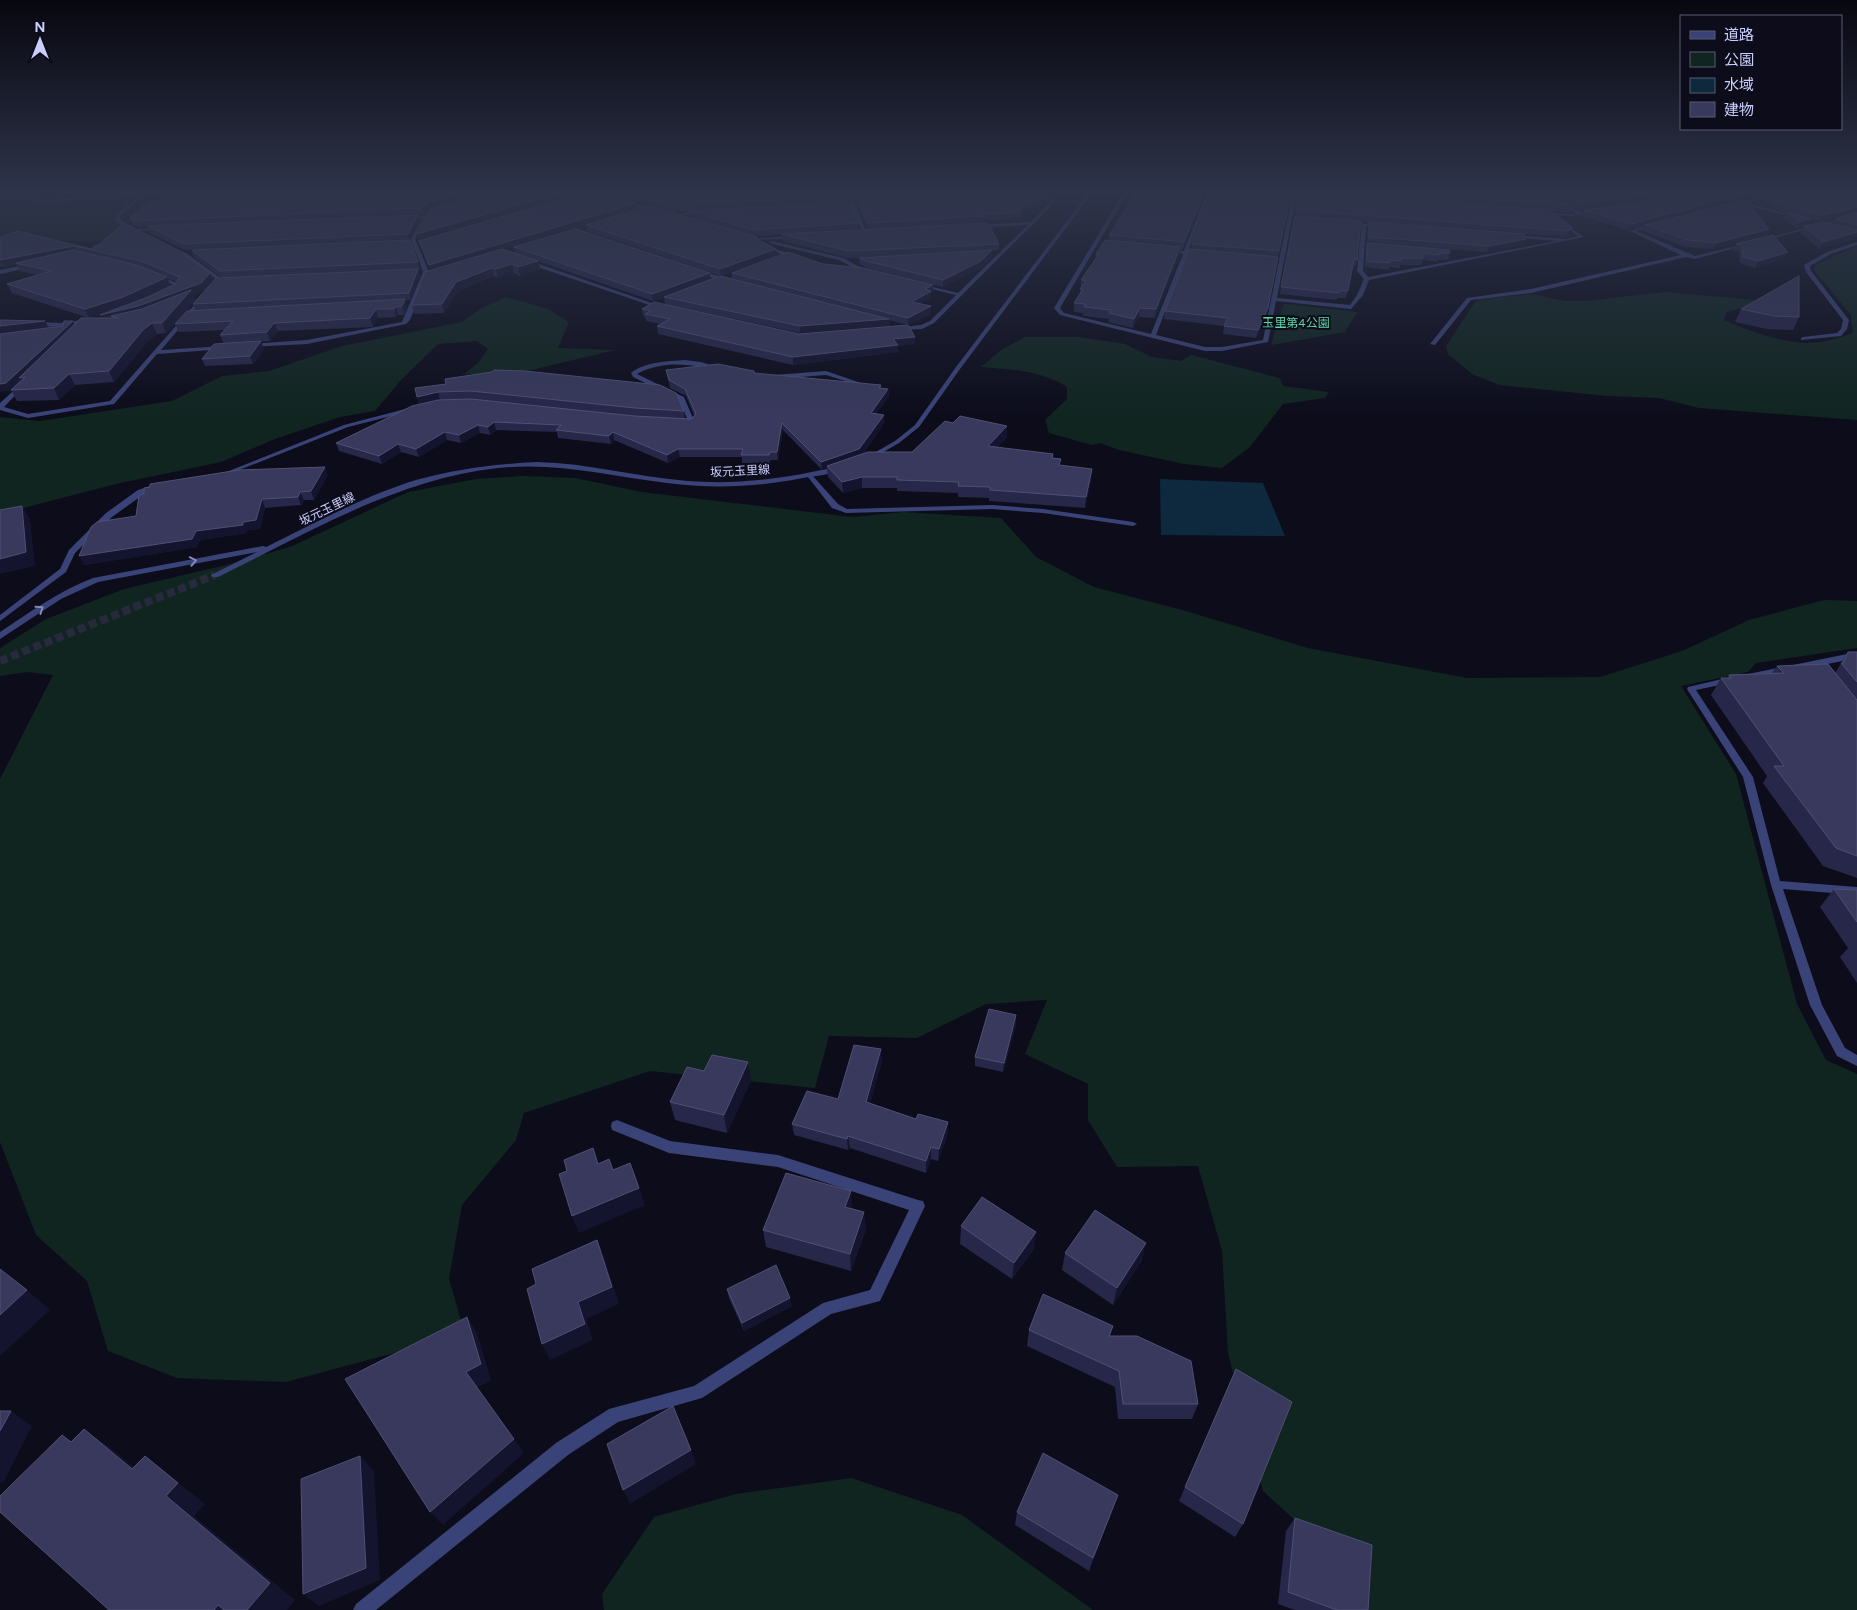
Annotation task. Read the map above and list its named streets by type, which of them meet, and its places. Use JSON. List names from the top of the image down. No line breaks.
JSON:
{"streets":{"street":["坂元玉里線"]},"parks":["玉里第4公園"],"legend":["道路","公園","水域","建物"],"north":"top"}
